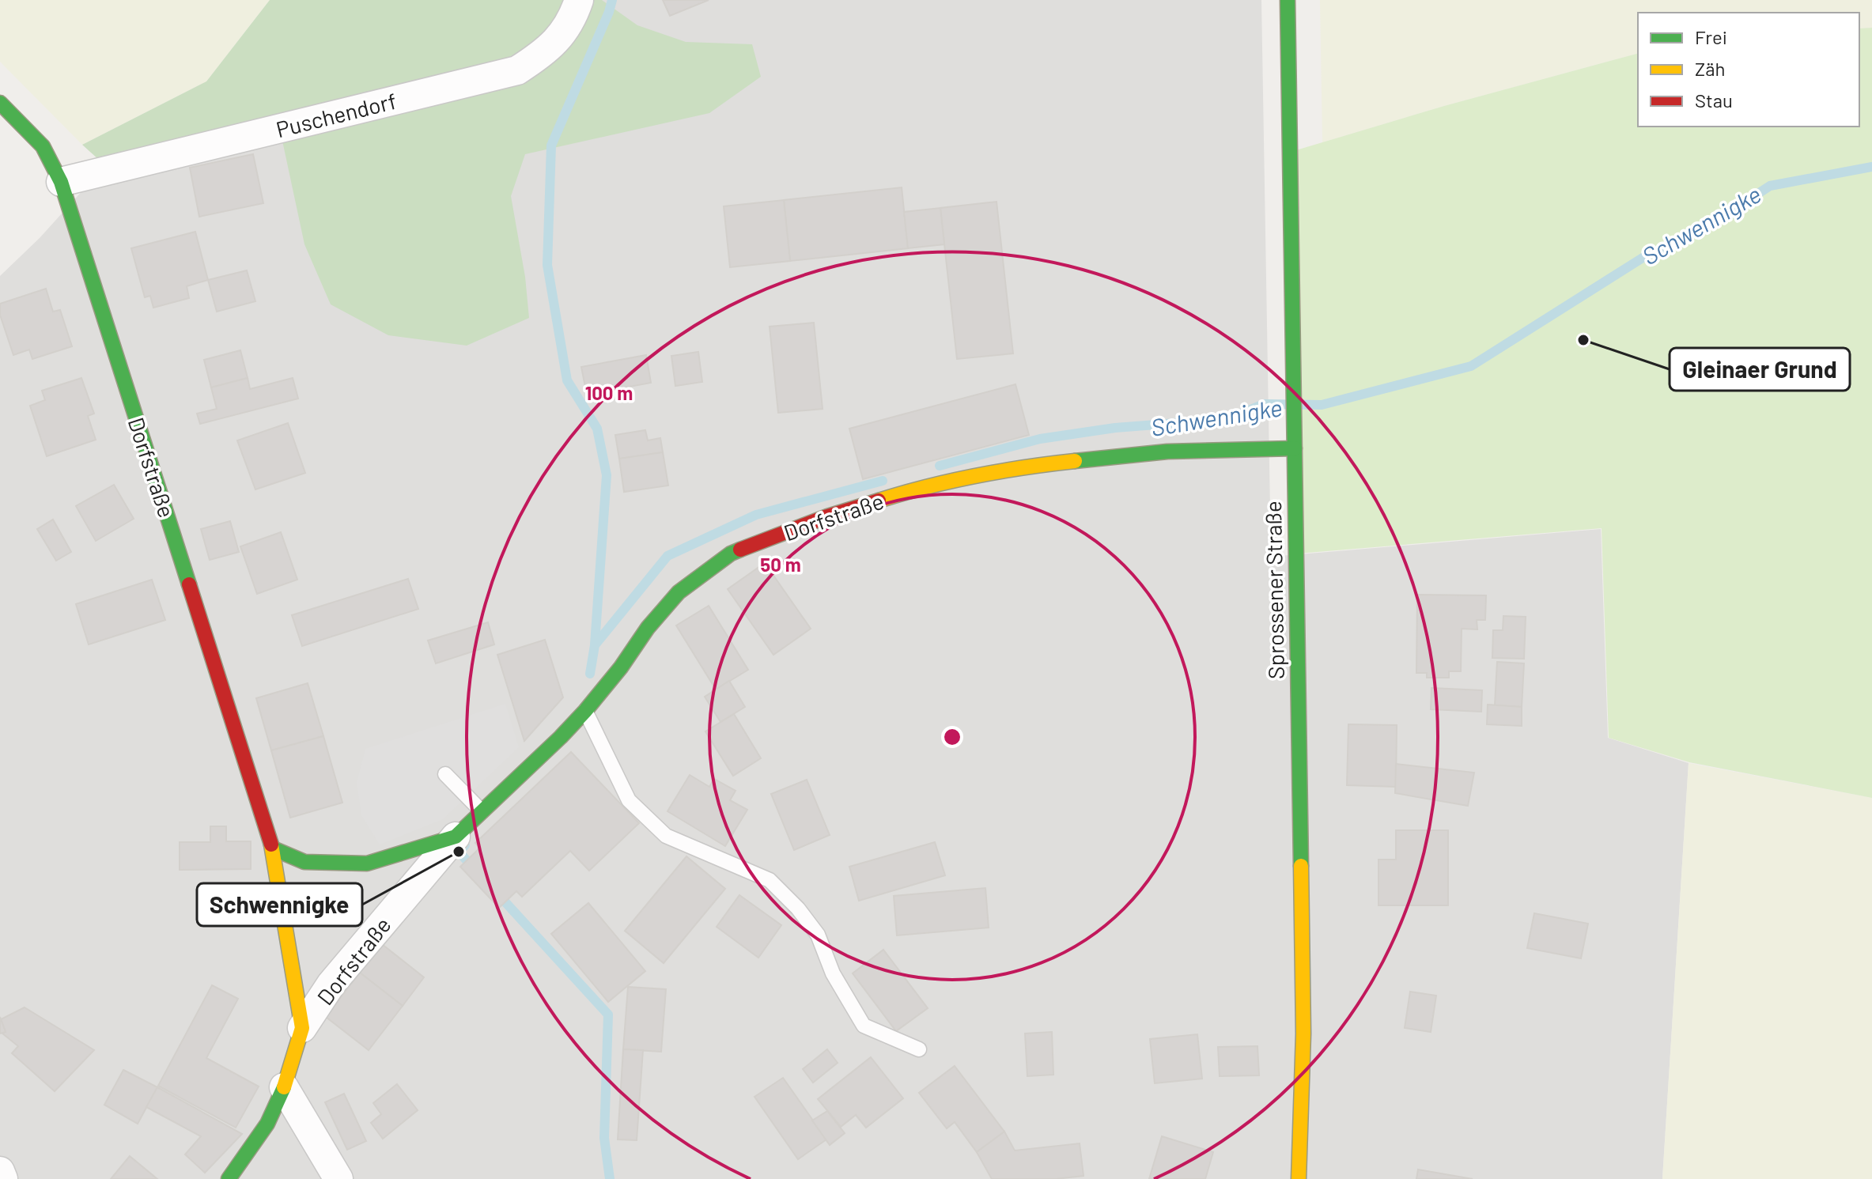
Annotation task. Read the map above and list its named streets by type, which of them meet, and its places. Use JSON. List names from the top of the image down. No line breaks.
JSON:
{"streets":{"street":["Puschendorf","Dorfstraße","Sprossener Straße"]},"crossings":[["Puschendorf","Dorfstraße"],["Dorfstraße","Sprossener Straße"]],"water":["Schwennigke"],"places":["Gleinaer Grund","Schwennigke"],"legend":["Frei","Zäh","Stau"],"rings":["100 m","50 m"]}
